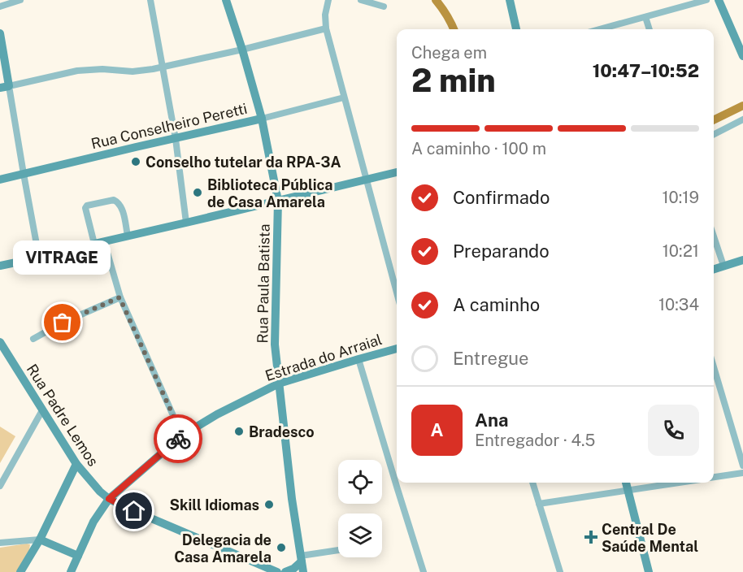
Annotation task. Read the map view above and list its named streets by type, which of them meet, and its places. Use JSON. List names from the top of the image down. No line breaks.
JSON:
{"streets":{"street":["Rua Conselheiro Peretti","Rua Paula Batista","Estrada do Arraial","Rua Padre Lemos"]},"crossings":[["Rua Conselheiro Peretti","Rua Paula Batista"],["Rua Paula Batista","Estrada do Arraial"],["Estrada do Arraial","Rua Padre Lemos"]],"places":{"other":["Conselho tutelar da RPA-3A","Biblioteca Pública de Casa Amarela","VITRAGE","Bradesco","Skill Idiomas","Delegacia de Casa Amarela"],"health":["Central De Saúde Mental"]},"page":{"heading":["2 min","Chega em","10:47–10:52"],"panel":["Ana","Entregador · 4.5"],"bar":"A caminho · 100 m","list":[["Confirmado","10:19"],["Preparando","10:21"],["A caminho","10:34"],"Entregue"],"bubble":"VITRAGE","round":"A"}}
